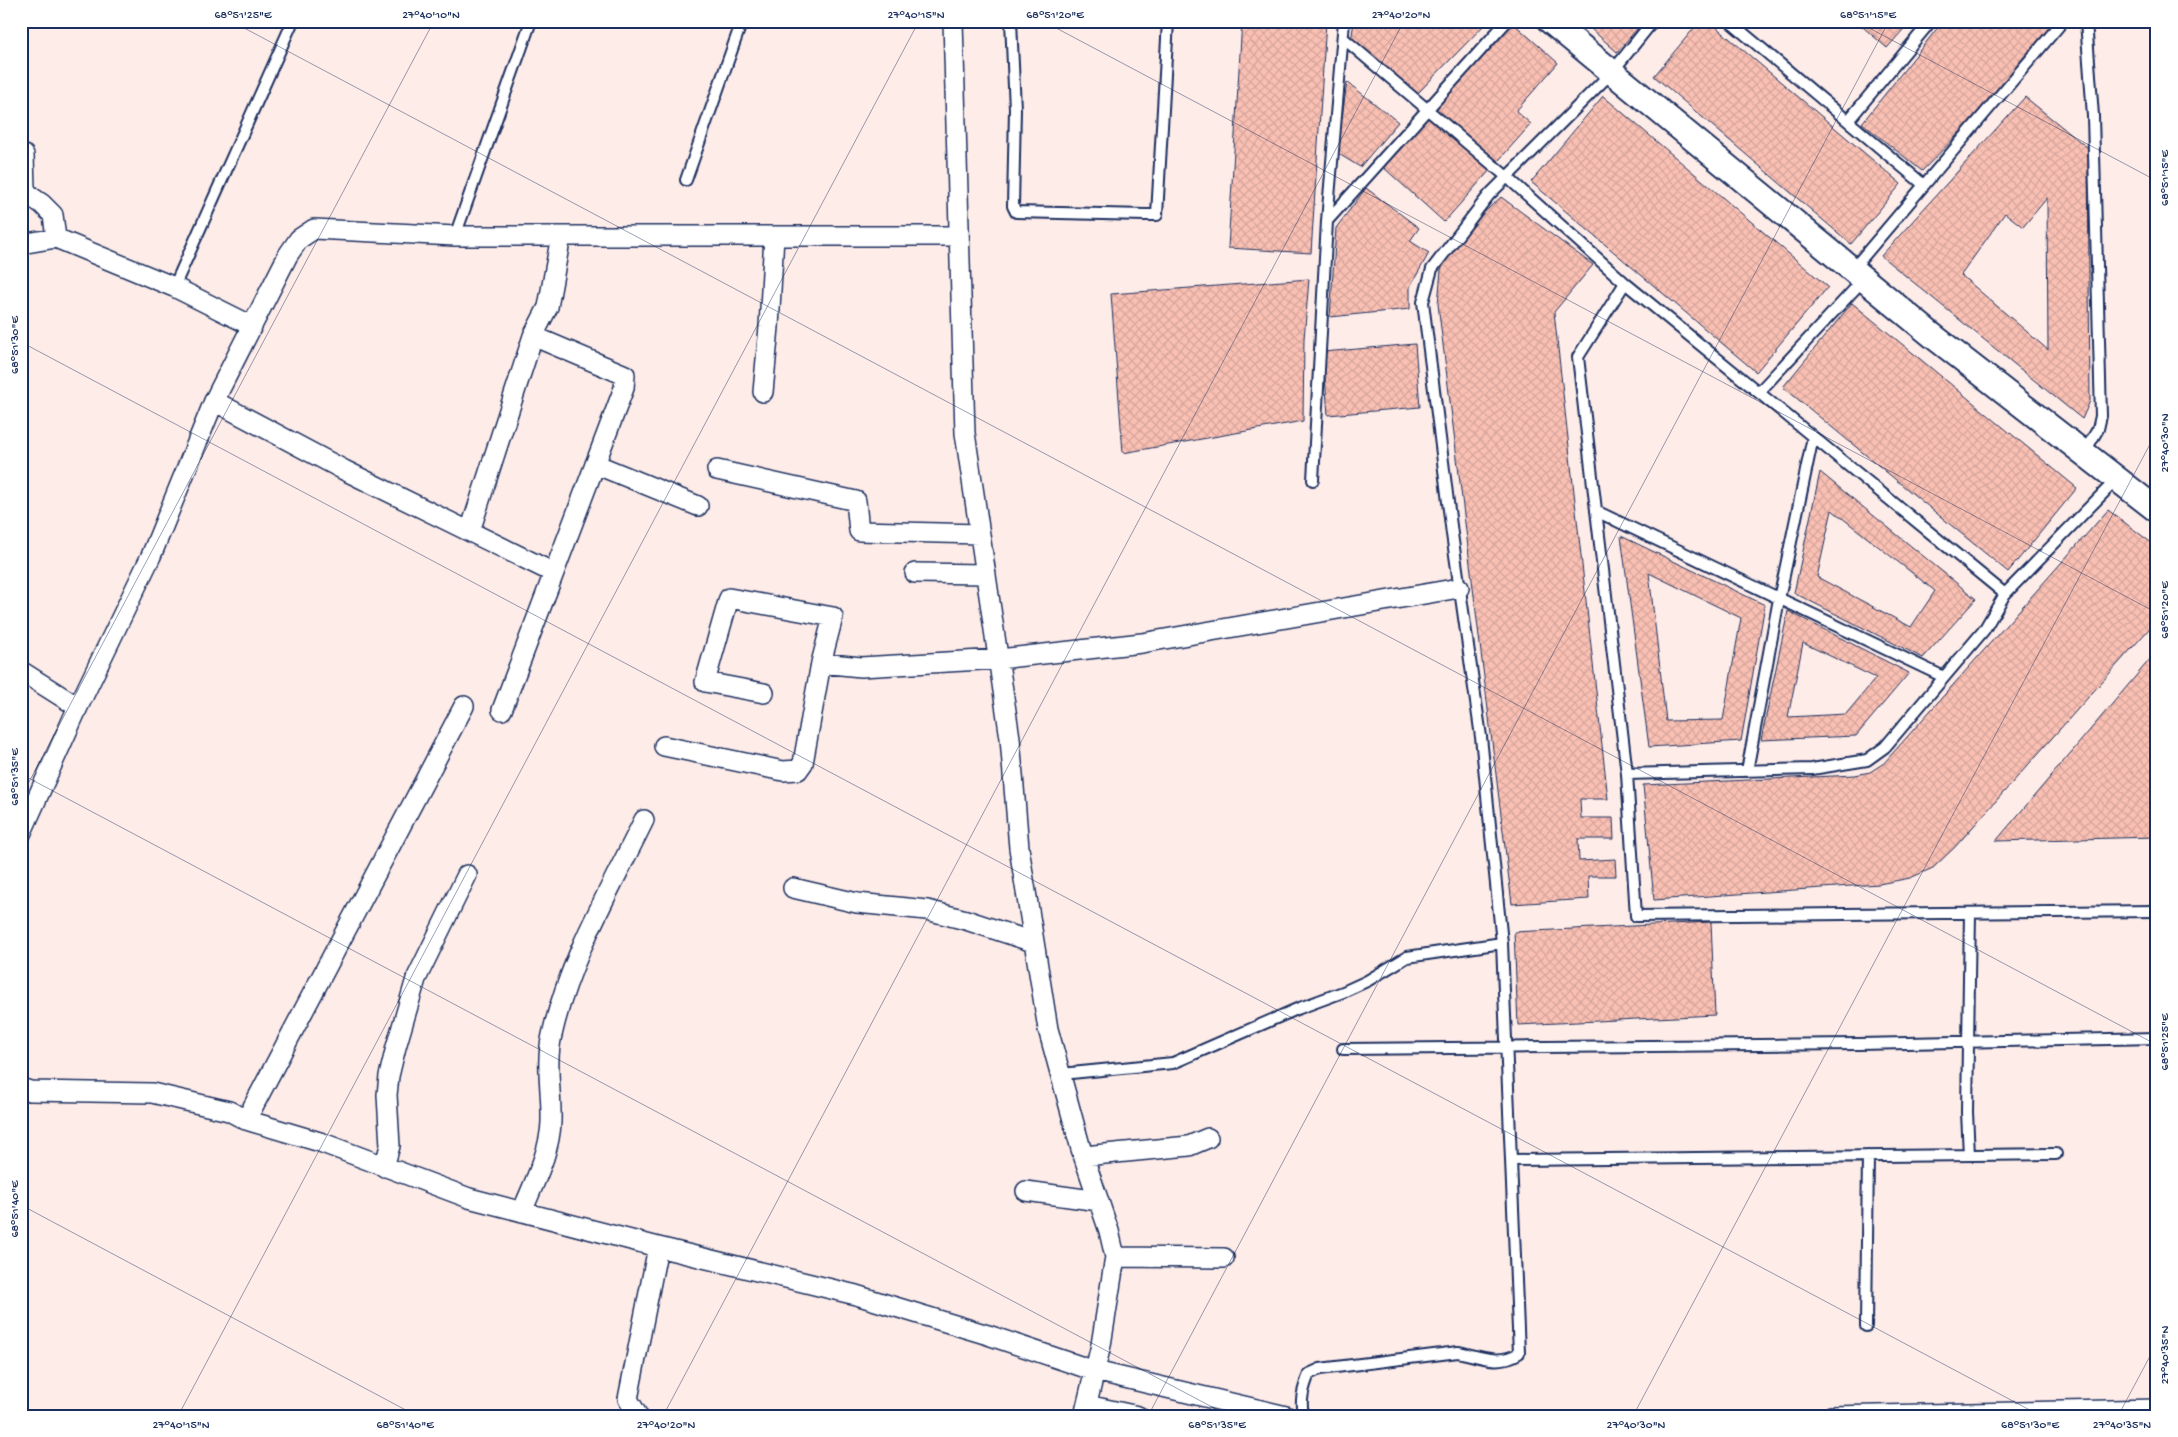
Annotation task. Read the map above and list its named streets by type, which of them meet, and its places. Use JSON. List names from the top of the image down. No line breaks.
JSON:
{"coordinates":["68°51'25\"E","27°40'10\"N","27°40'15\"N","68°51'20\"E","27°40'20\"N","68°51'15\"E","68°51'30\"E","27°40'30\"N","68°51'35\"E","68°51'40\"E","27°40'35\"N"]}
